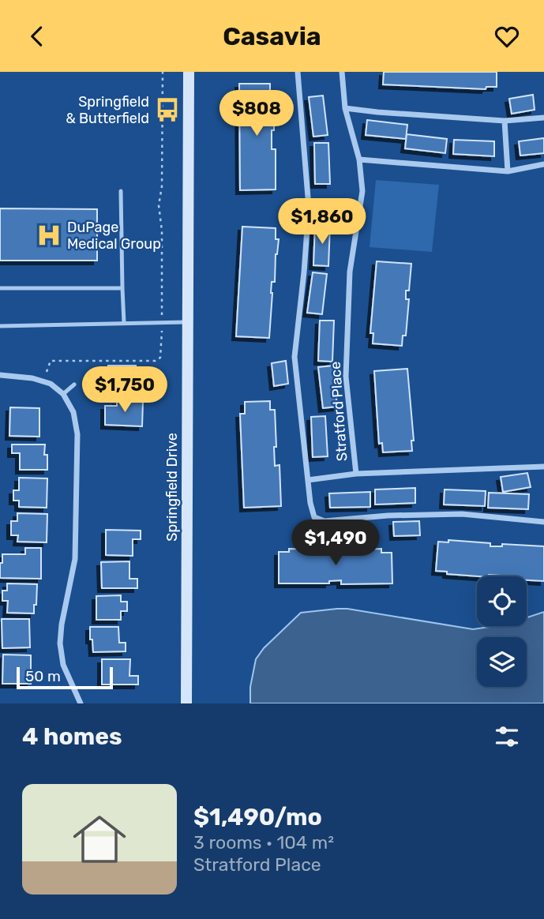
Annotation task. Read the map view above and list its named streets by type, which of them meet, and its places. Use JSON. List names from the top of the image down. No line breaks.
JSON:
{"streets":{"street":["Stratford Place","Springfield Drive"]},"places":{"bus stop":["Springfield & Butterfield"],"hospital":["DuPage Medical Group"]},"scale_bar":"50 m","page":{"header":"Casavia","price":["$808","$1,860","$1,750","$1,490"],"scale":"50 m","heading":"4 homes","list":[{"name":"$1,490/mo","note":"3 rooms · 104 m² · Stratford Place"}]}}
